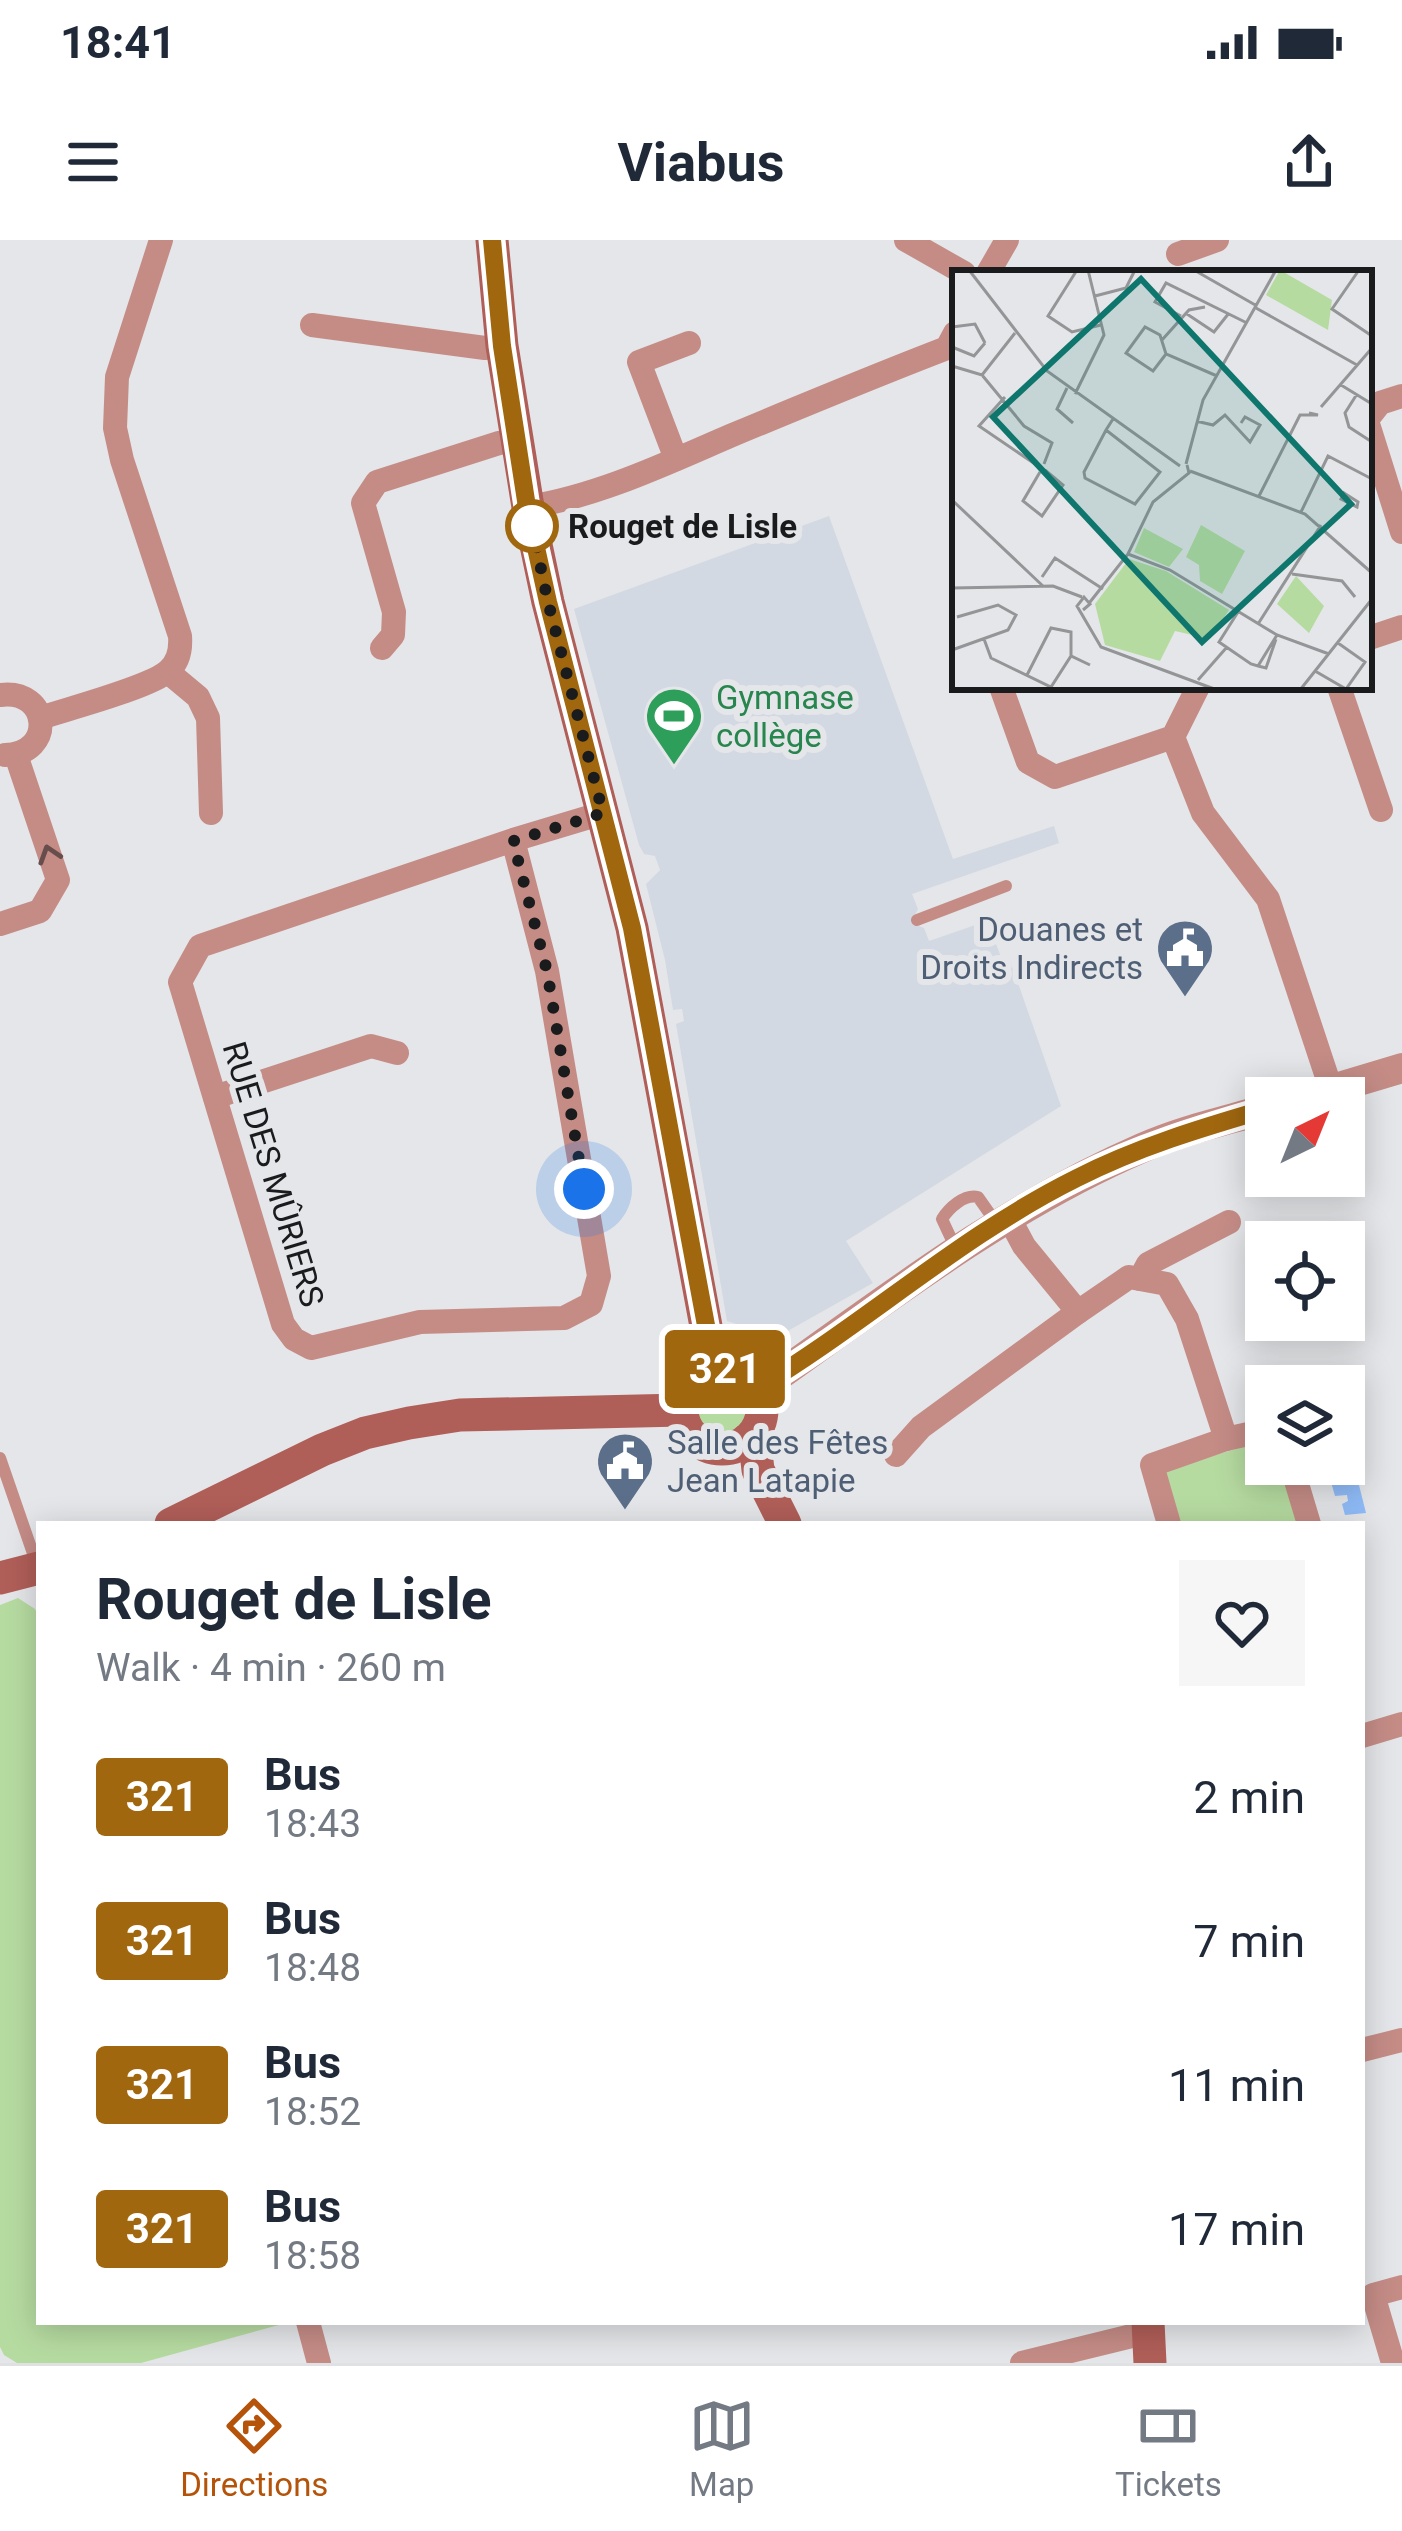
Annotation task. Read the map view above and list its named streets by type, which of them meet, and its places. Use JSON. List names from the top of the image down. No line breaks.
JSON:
{"streets":{"street":["RUE DES MÛRIERS"]},"places":{"other":["Rouget de Lisle"],"sports":["Gymnase collège"],"public building":["Douanes et Droits Indirects","Salle des Fêtes Jean Latapie"]},"lines":["bus line 321"],"north":"top right","page":{"status":"18:41","header":"Viabus","on_map":"321","heading":["Rouget de Lisle","Walk · 4 min · 260 m"],"list":[{"mark":"321","name":"Bus","note":"18:43","value":"2 min"},{"mark":"321","name":"Bus","note":"18:48","value":"7 min"},{"mark":"321","name":"Bus","note":"18:52","value":"11 min"},{"mark":"321","name":"Bus","note":"18:58","value":"17 min"}],"tabs":["Directions","Map","Tickets"]}}
